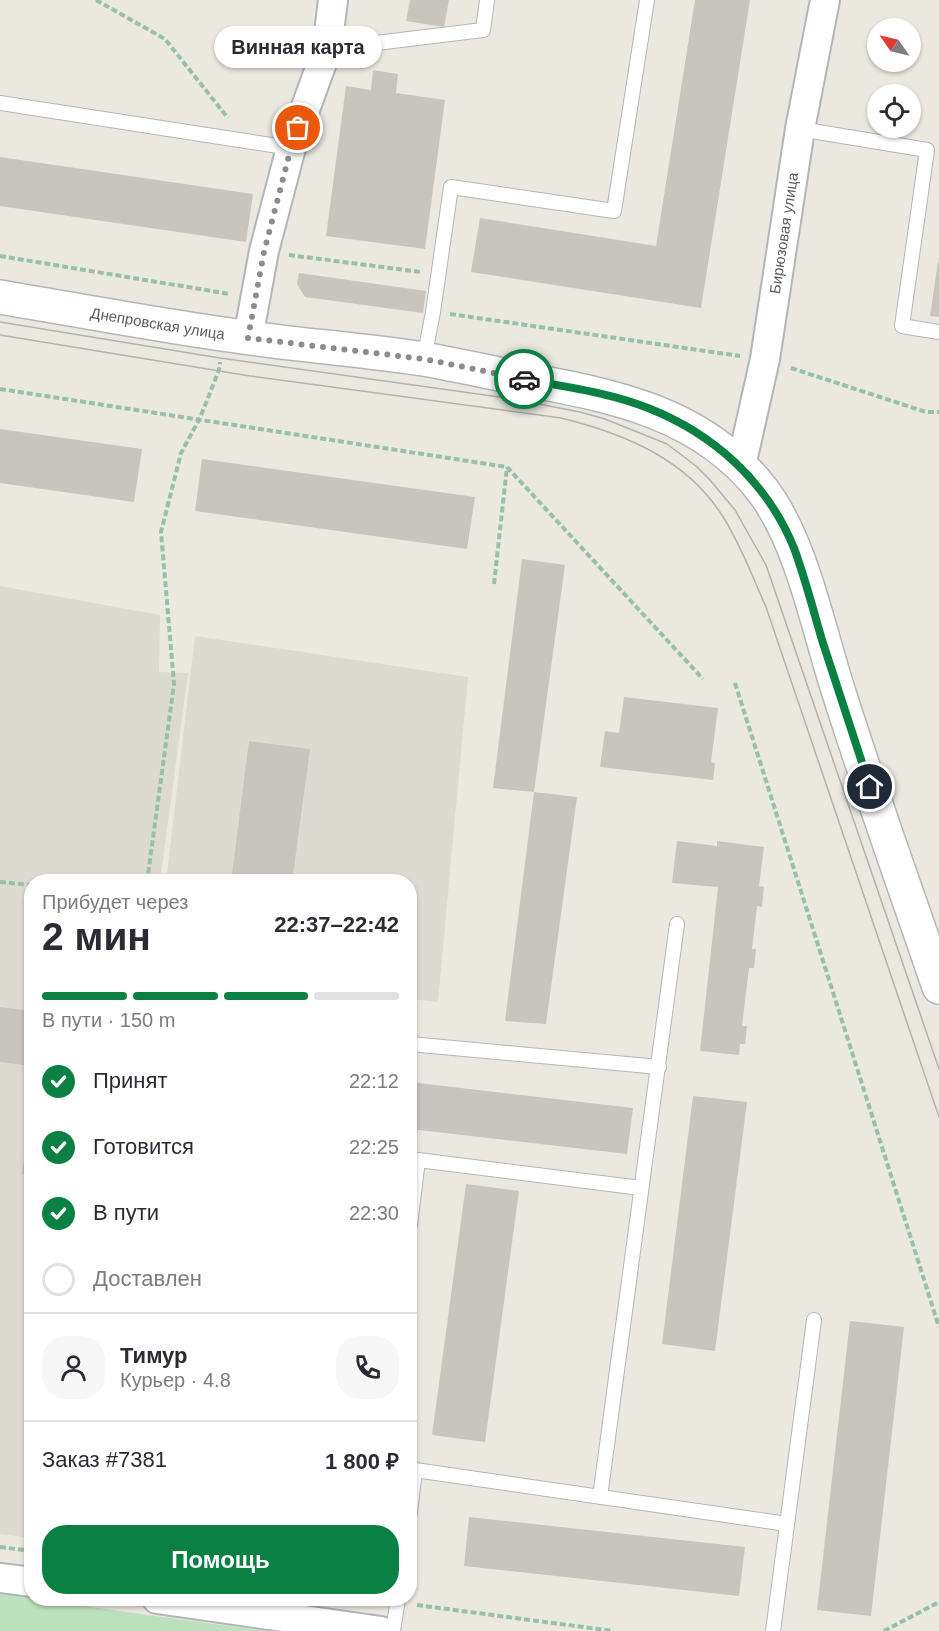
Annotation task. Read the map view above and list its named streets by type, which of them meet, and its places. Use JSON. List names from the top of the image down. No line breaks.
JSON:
{"streets":{"street":["Бирюзовая улица","Днепровская улица"]},"crossings":[["Бирюзовая улица","Днепровская улица"]],"places":["Винная карта"],"north":"top left","page":{"bubble":"Винная карта","heading":["2 мин","Прибудет через","22:37–22:42"],"panel":["Тимур","Курьер · 4.8","Заказ #7381","1 800 ₽"],"bar":"В пути · 150 m","list":[["Принят","22:12"],["Готовится","22:25"],["В пути","22:30"],"Доставлен"],"buttons":"Помощь"}}
